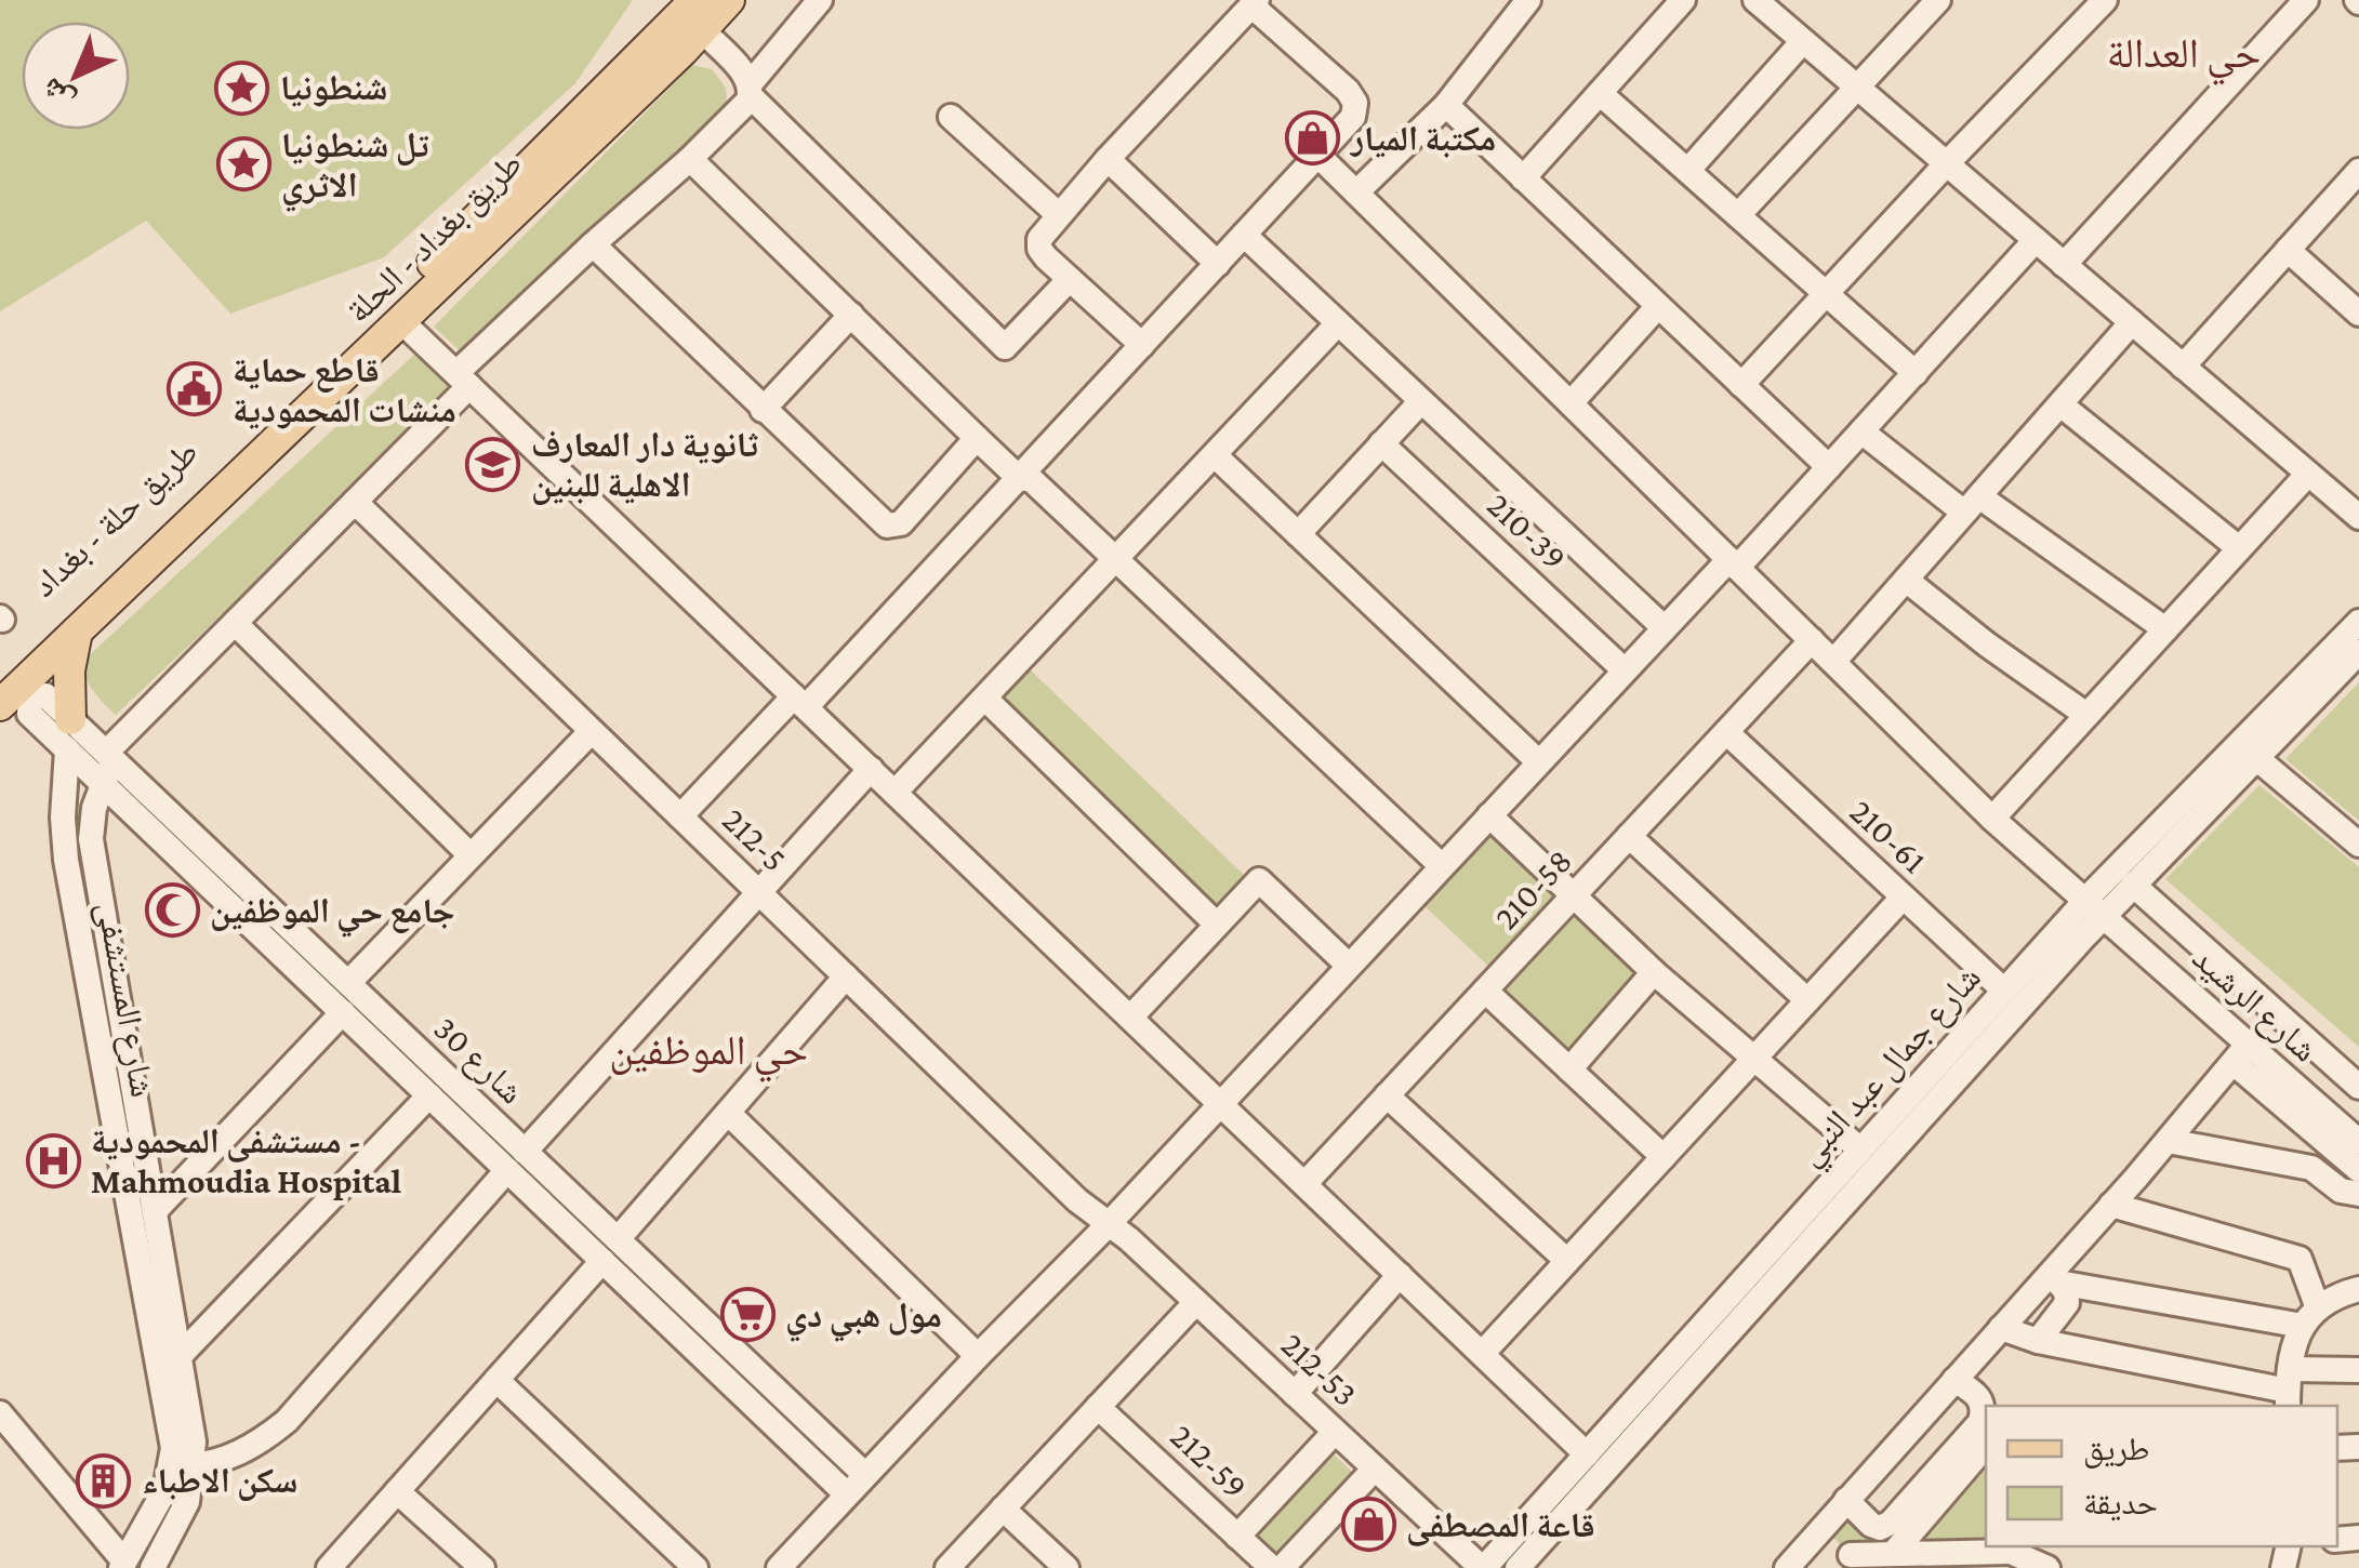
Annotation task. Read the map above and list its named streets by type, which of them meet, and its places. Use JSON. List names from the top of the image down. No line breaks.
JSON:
{"streets":{"main road":["طريق بغداد - الحلة","طريق حلة - بغداد"],"street":["210-39","210-61","212-5","210-58","شارع المستشفى","شارع الرشيد","شارع 30","شارع جمال عبد النبي","212-53","212-59"]},"crossings":[["طريق بغداد - الحلة","طريق حلة - بغداد"],["طريق بغداد - الحلة","شارع 30"],["طريق حلة - بغداد","شارع 30"],["210-61","210-58"],["210-61","شارع جمال عبد النبي"],["212-5","212-53"],["210-58","شارع الرشيد"],["شارع المستشفى","شارع 30"],["شارع الرشيد","شارع جمال عبد النبي"],["شارع جمال عبد النبي","212-53"]],"districts":["حي العدالة","حي الموظفين"],"places":{"place":["شنطونيا","تل شنطونيا الاثري"],"shop":["مكتبة الميار","قاعة المصطفى"],"public building":["قاطع حماية منشات المحمودية"],"school or university":["ثانوية دار المعارف الاهلية للبنين"],"mosque":["جامع حي الموظفين"],"hospital":["مستشفى المحمودية - Mahmoudia Hospital"],"supermarket":["مول هبي دي"],"building":["سكن الاطباء"]},"legend":["طريق","حديقة"],"north":"bottom left"}
